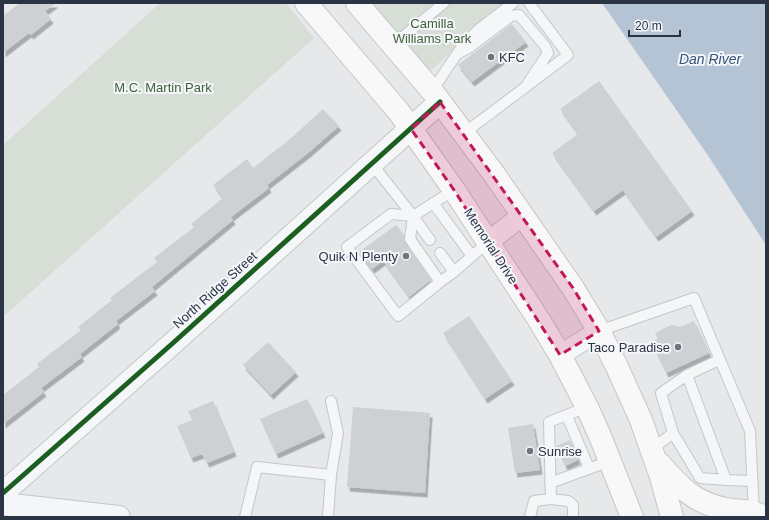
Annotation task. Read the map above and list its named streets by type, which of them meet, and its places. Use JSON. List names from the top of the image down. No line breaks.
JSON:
{"streets":{"main road":["Memorial Drive"],"street":["North Ridge Street"]},"crossings":[["Memorial Drive","North Ridge Street"]],"water":["Dan River"],"parks":["Camilla Williams Park","M.C. Martin Park"],"places":["KFC","Quik N Plenty","Taco Paradise","Sunrise"],"scale_bar":"20 m"}
